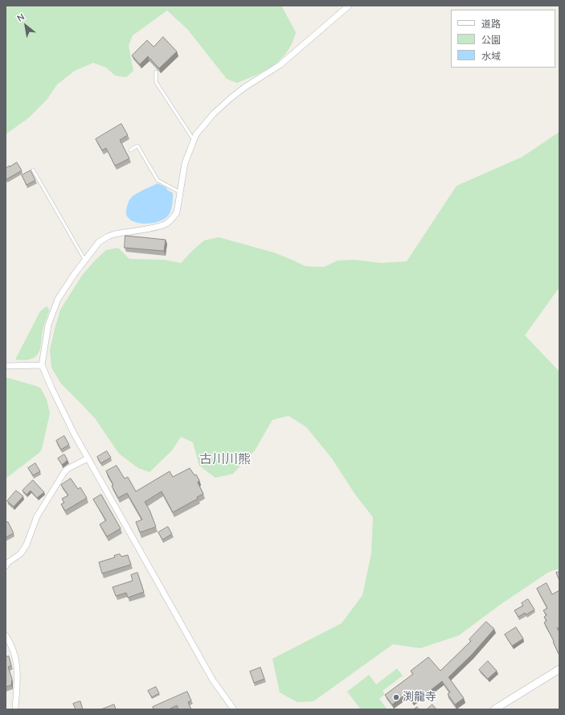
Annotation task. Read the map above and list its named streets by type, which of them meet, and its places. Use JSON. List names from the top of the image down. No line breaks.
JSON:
{"districts":["古川川熊"],"places":["渕龍寺"],"legend":["道路","公園","水域"],"north":"top left"}
